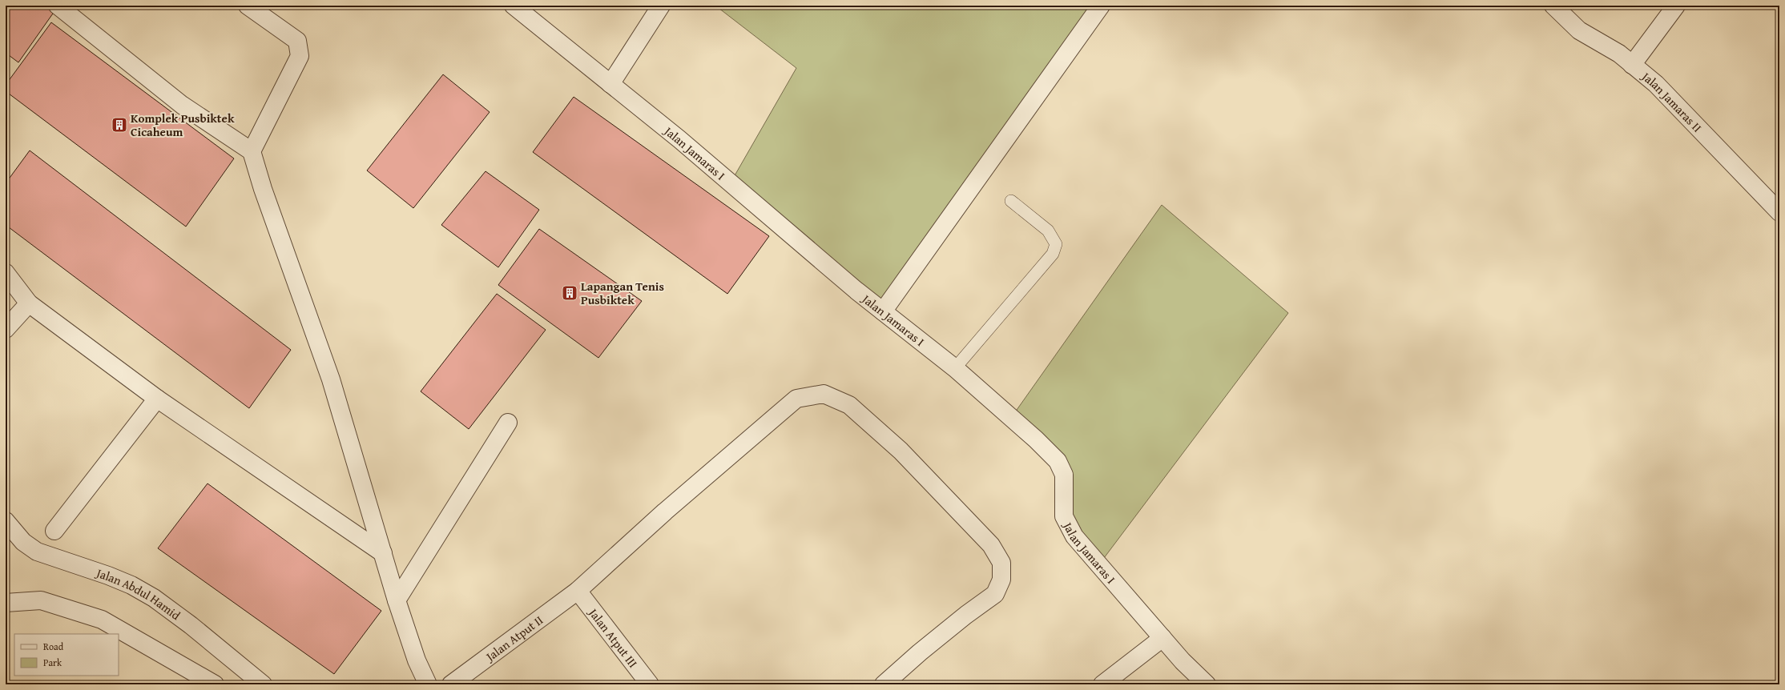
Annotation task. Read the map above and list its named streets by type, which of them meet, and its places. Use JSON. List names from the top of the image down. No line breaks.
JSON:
{"streets":{"street":["Jalan Jamaras II","Jalan Jamaras I","Jalan Abdul Hamid","Jalan Atput II","Jalan Atput III"]},"crossings":[["Jalan Atput II","Jalan Atput III"]],"places":{"building":["Komplek Pusbiktek Cicaheum","Lapangan Tenis Pusbiktek"]},"legend":["Road","Park"]}
